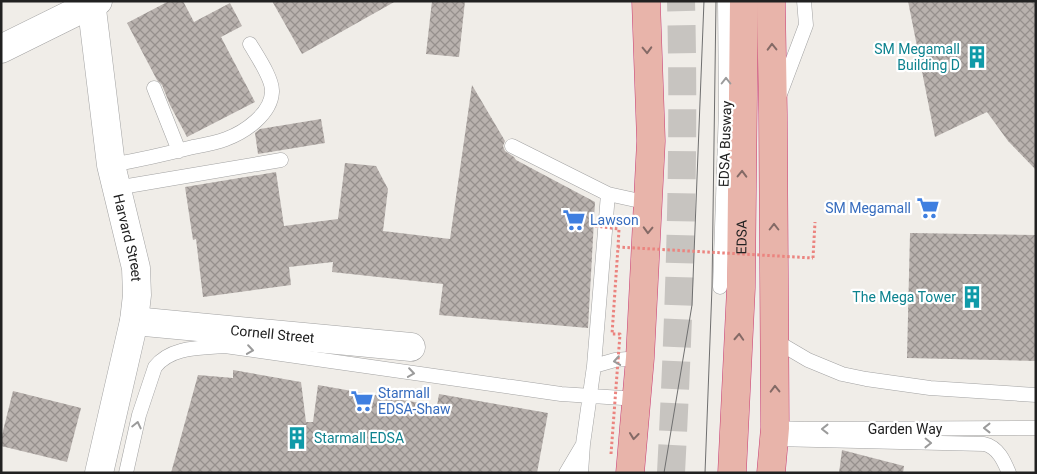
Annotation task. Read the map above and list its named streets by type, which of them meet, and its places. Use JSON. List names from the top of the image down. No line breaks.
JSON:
{"streets":{"highway":["EDSA"],"street":["Harvard Street","Cornell Street"],"lane":["EDSA Busway","Garden Way"]},"crossings":[["Harvard Street","Cornell Street"]],"places":{"building":["SM Megamall Building D","The Mega Tower","Starmall EDSA"],"supermarket":["SM Megamall","Lawson","Starmall EDSA-Shaw"]}}
